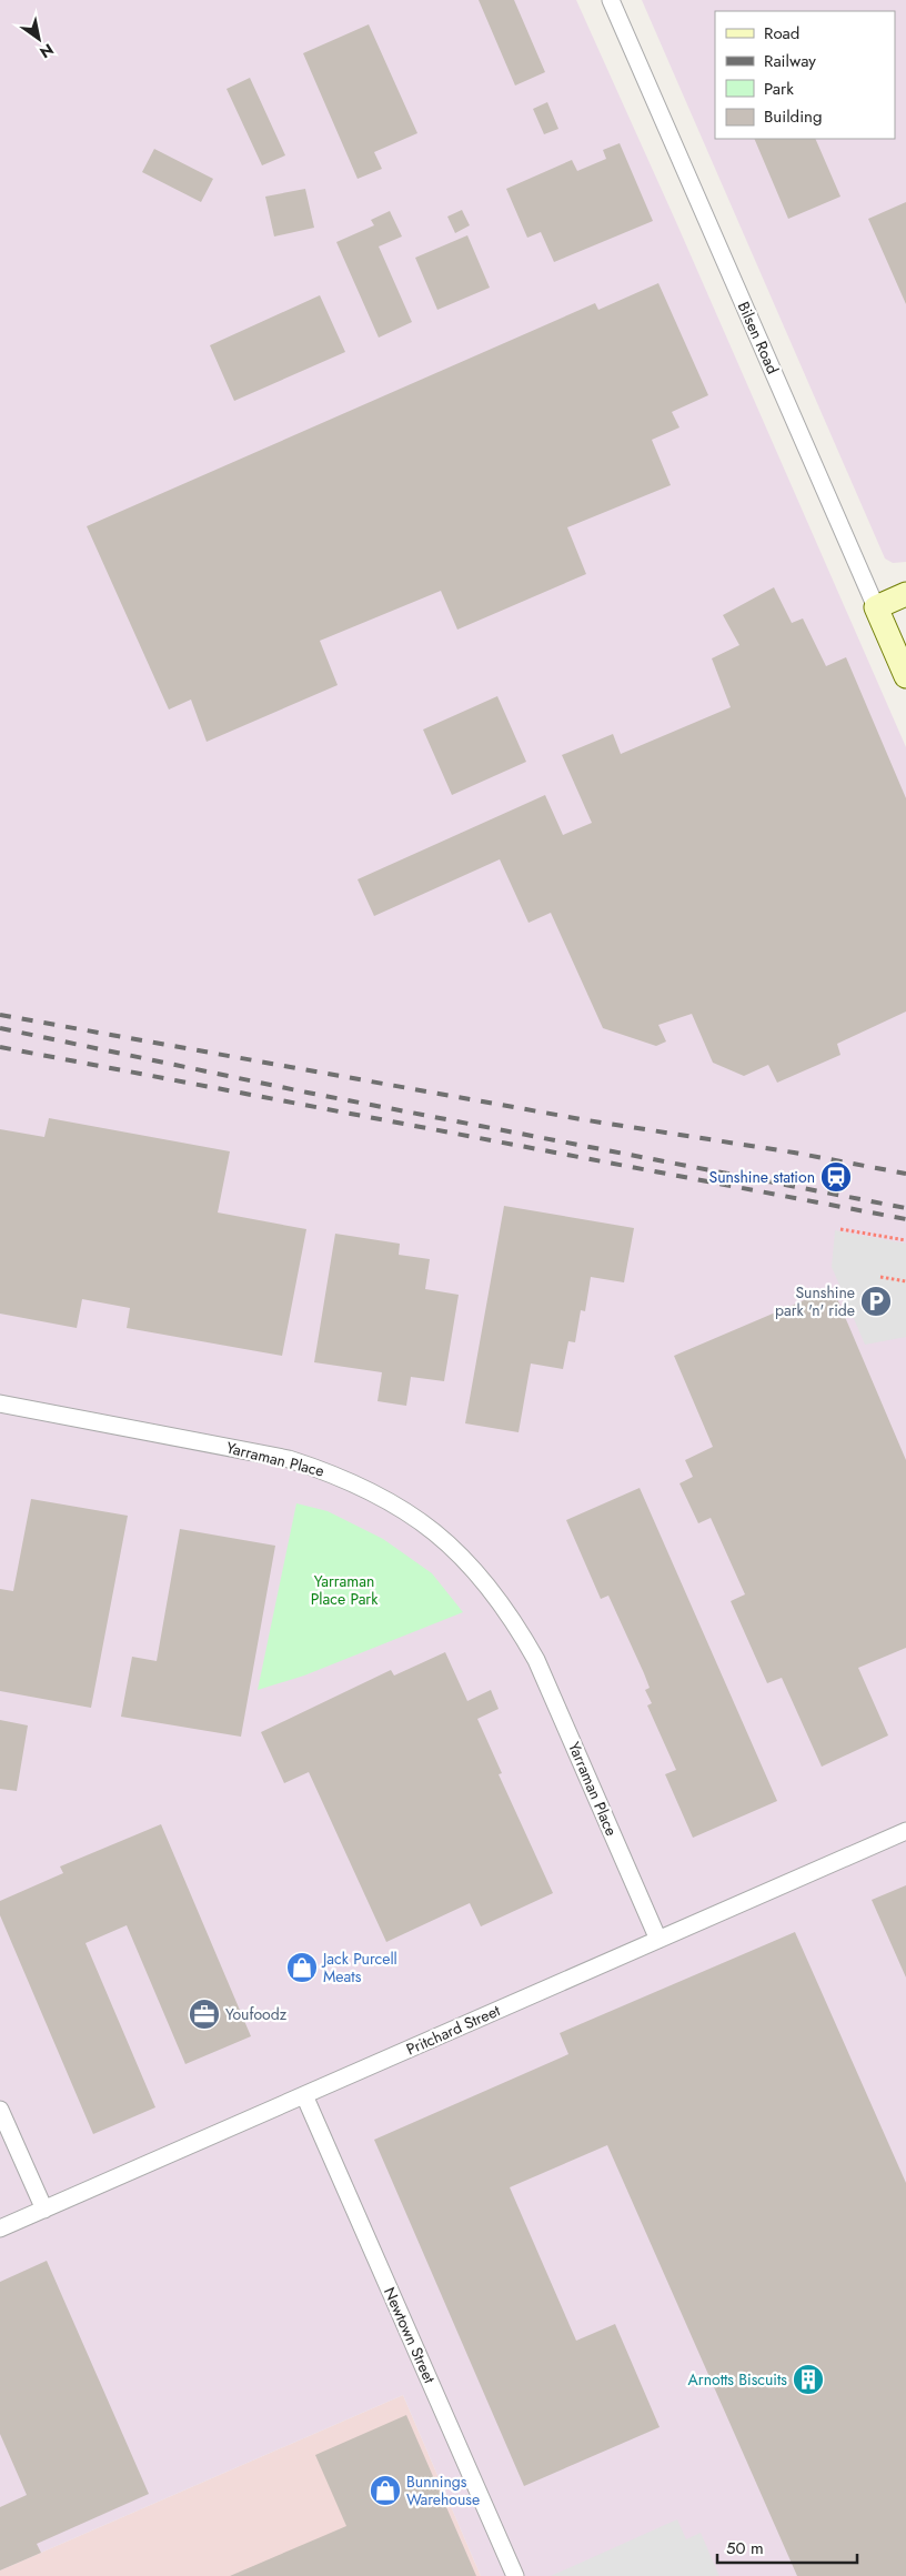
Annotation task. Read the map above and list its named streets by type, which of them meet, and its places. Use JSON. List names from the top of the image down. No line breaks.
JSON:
{"streets":{"street":["Bilsen Road","Yarraman Place","Pritchard Street","Newtown Street"]},"crossings":[["Yarraman Place","Pritchard Street"],["Pritchard Street","Newtown Street"]],"parks":["Yarraman Place Park"],"places":{"station":["Sunshine station"],"parking":["Sunshine park 'n' ride"],"shop":["Jack Purcell Meats","Bunnings Warehouse"],"office":["Youfoodz"],"building":["Arnotts Biscuits"]},"legend":["Road","Railway","Park","Building"],"scale_bar":"50 m","north":"bottom right"}
